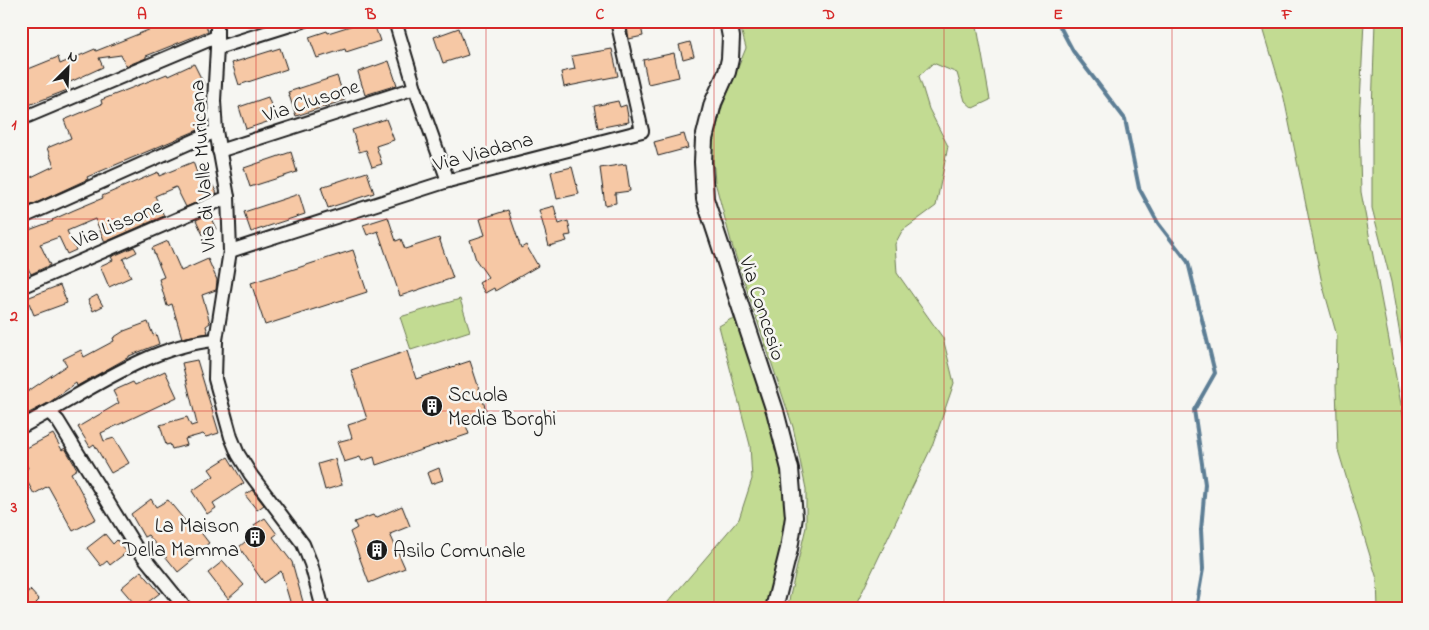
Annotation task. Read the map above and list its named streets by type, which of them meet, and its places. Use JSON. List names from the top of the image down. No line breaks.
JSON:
{"streets":{"street":["Via Clusone","Via Viadana","Via di Valle Muricana","Via Lissone","Via Concesio"]},"crossings":[["Via Clusone","Via di Valle Muricana"],["Via Viadana","Via di Valle Muricana"],["Via di Valle Muricana","Via Lissone"]],"places":{"building":["Scuola Media Borghi","La Maison Della Mamma","Asilo Comunale"]},"north":"top right","grid":{"columns":["A","B","C","D","E","F"],"rows":["1","2","3"]}}
